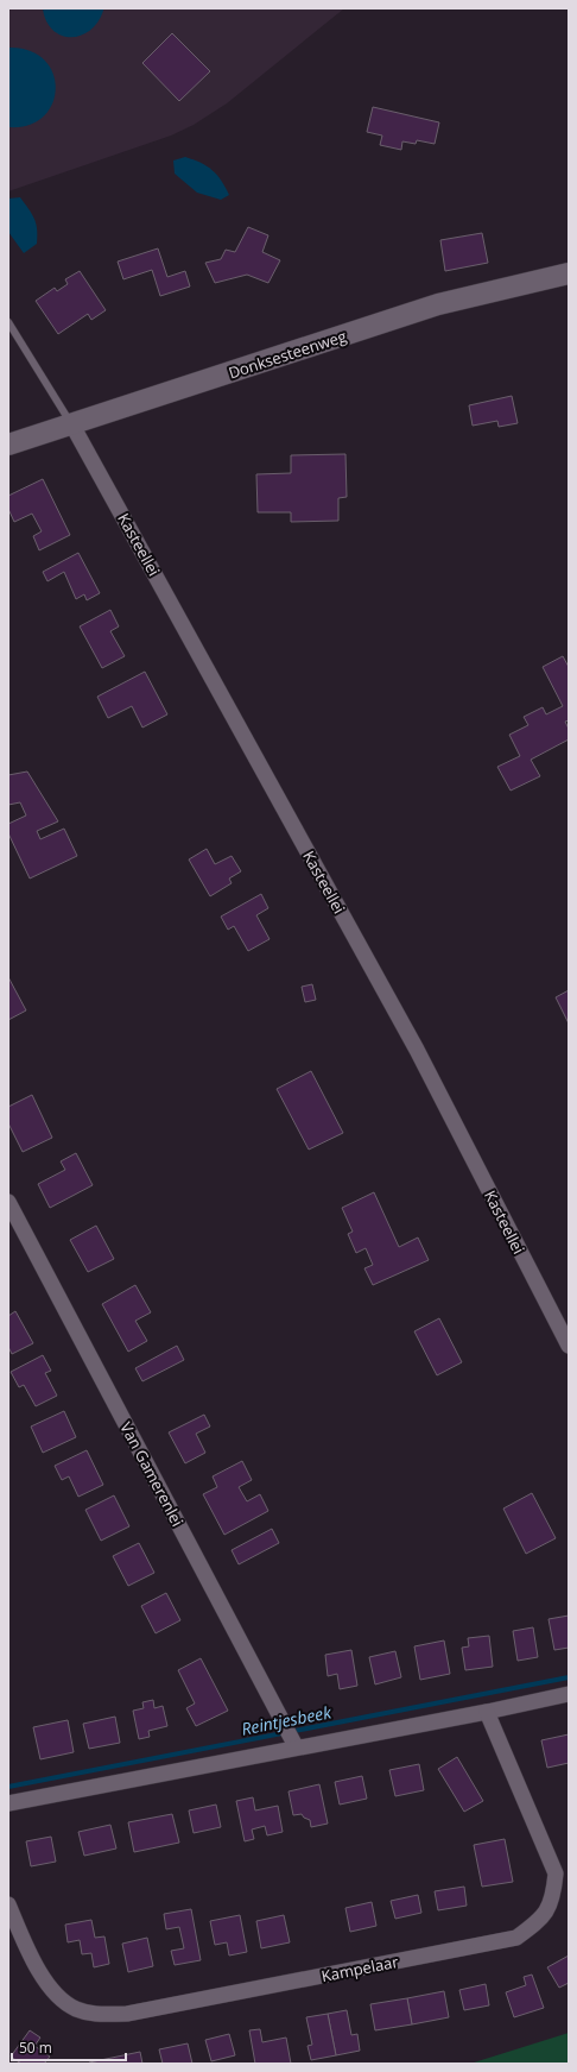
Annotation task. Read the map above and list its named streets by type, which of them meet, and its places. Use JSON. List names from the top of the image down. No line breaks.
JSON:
{"streets":{"street":["Donksesteenweg","Kasteellei","Van Gamerenlei","Kampelaar"]},"crossings":[["Donksesteenweg","Kasteellei"]],"water":["Reintjesbeek"],"scale_bar":"50 m"}
